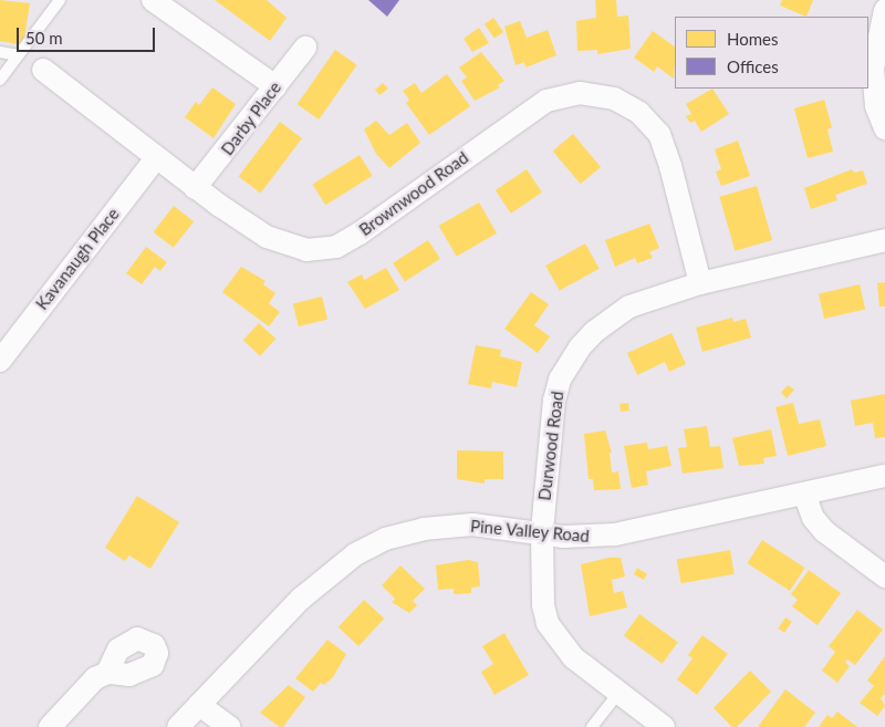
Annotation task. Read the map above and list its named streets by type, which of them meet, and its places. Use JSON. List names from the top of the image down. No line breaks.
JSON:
{"streets":{"street":["Darby Place","Brownwood Road","Kavanaugh Place","Durwood Road","Pine Valley Road"]},"crossings":[["Darby Place","Brownwood Road"],["Brownwood Road","Kavanaugh Place"],["Brownwood Road","Durwood Road"],["Durwood Road","Pine Valley Road"]],"legend":["Homes","Offices"],"scale_bar":"50 m"}
